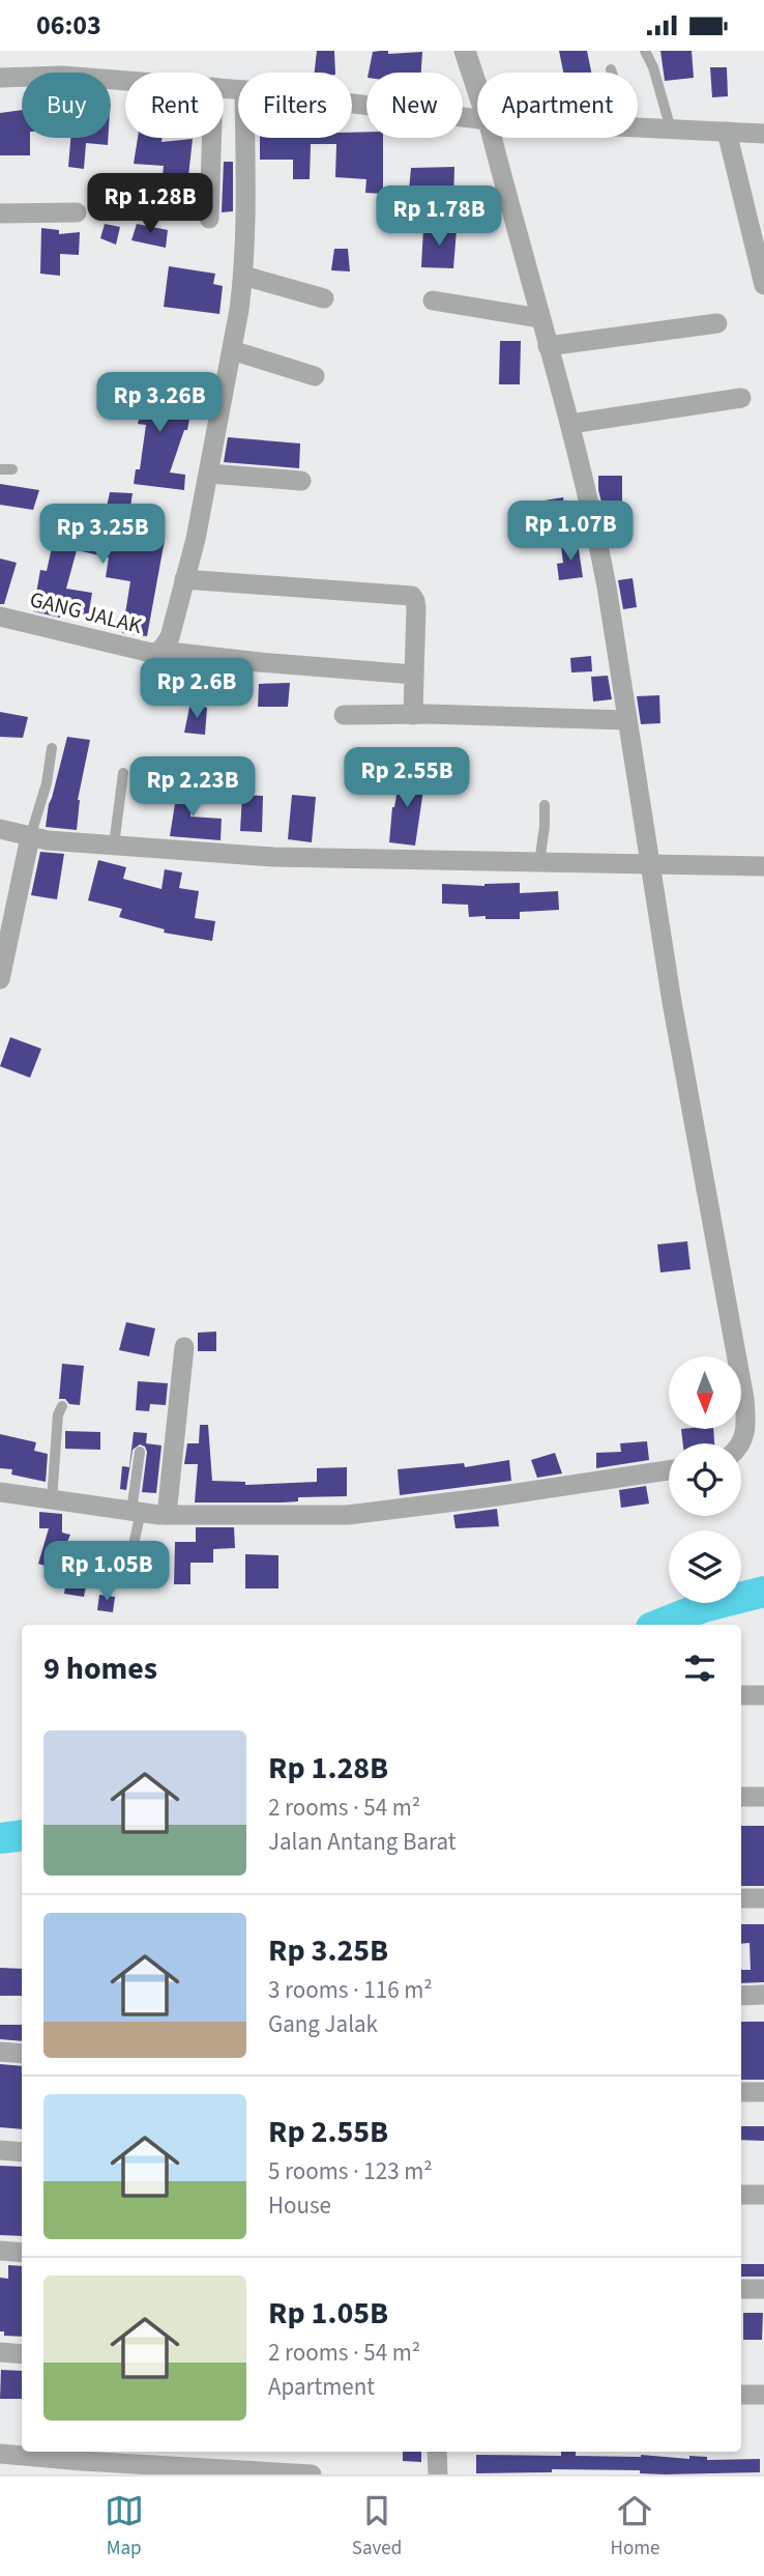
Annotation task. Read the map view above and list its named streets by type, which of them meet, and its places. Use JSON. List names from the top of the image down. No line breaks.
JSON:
{"streets":{"street":["GANG JALAK"]},"north":"bottom","page":{"status":"06:03","chip":["Buy","Rent","Filters","New","Apartment"],"price":["Rp 1.28B","Rp 1.78B","Rp 3.26B","Rp 1.07B","Rp 3.25B","Rp 2.6B","Rp 2.55B","Rp 2.23B","Rp 1.05B"],"heading":"9 homes","list":[{"name":"Rp 1.28B","note":"2 rooms · 54 m² · Jalan Antang Barat"},{"name":"Rp 3.25B","note":"3 rooms · 116 m² · Gang Jalak"},{"name":"Rp 2.55B","note":"5 rooms · 123 m² · House"},{"name":"Rp 1.05B","note":"2 rooms · 54 m² · Apartment"}],"tabs":["Map","Saved","Home"]}}
